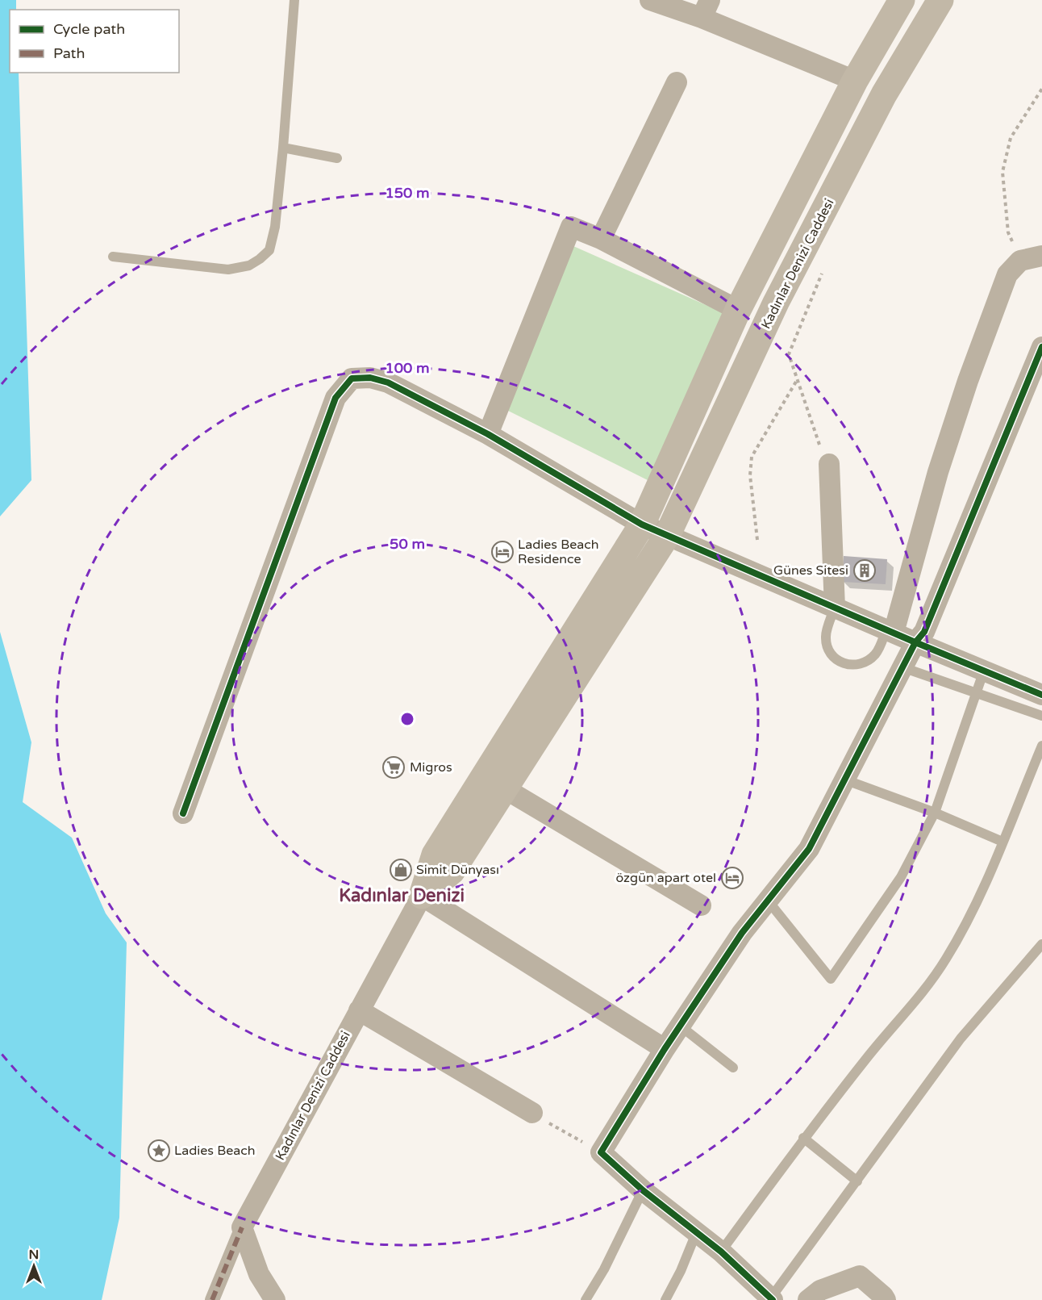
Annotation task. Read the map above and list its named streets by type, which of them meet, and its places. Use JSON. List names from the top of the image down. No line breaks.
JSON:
{"streets":{"main road":["Kadınlar Denizi Caddesi"]},"districts":["Kadınlar Denizi"],"places":{"hotel":["Ladies Beach Residence","özgün apart otel"],"building":["Günes Sitesi"],"supermarket":["Migros"],"shop":["Simit Dünyası"],"place":["Ladies Beach"]},"legend":["Cycle path","Path"],"north":"top","rings":["150 m","100 m","50 m"]}
